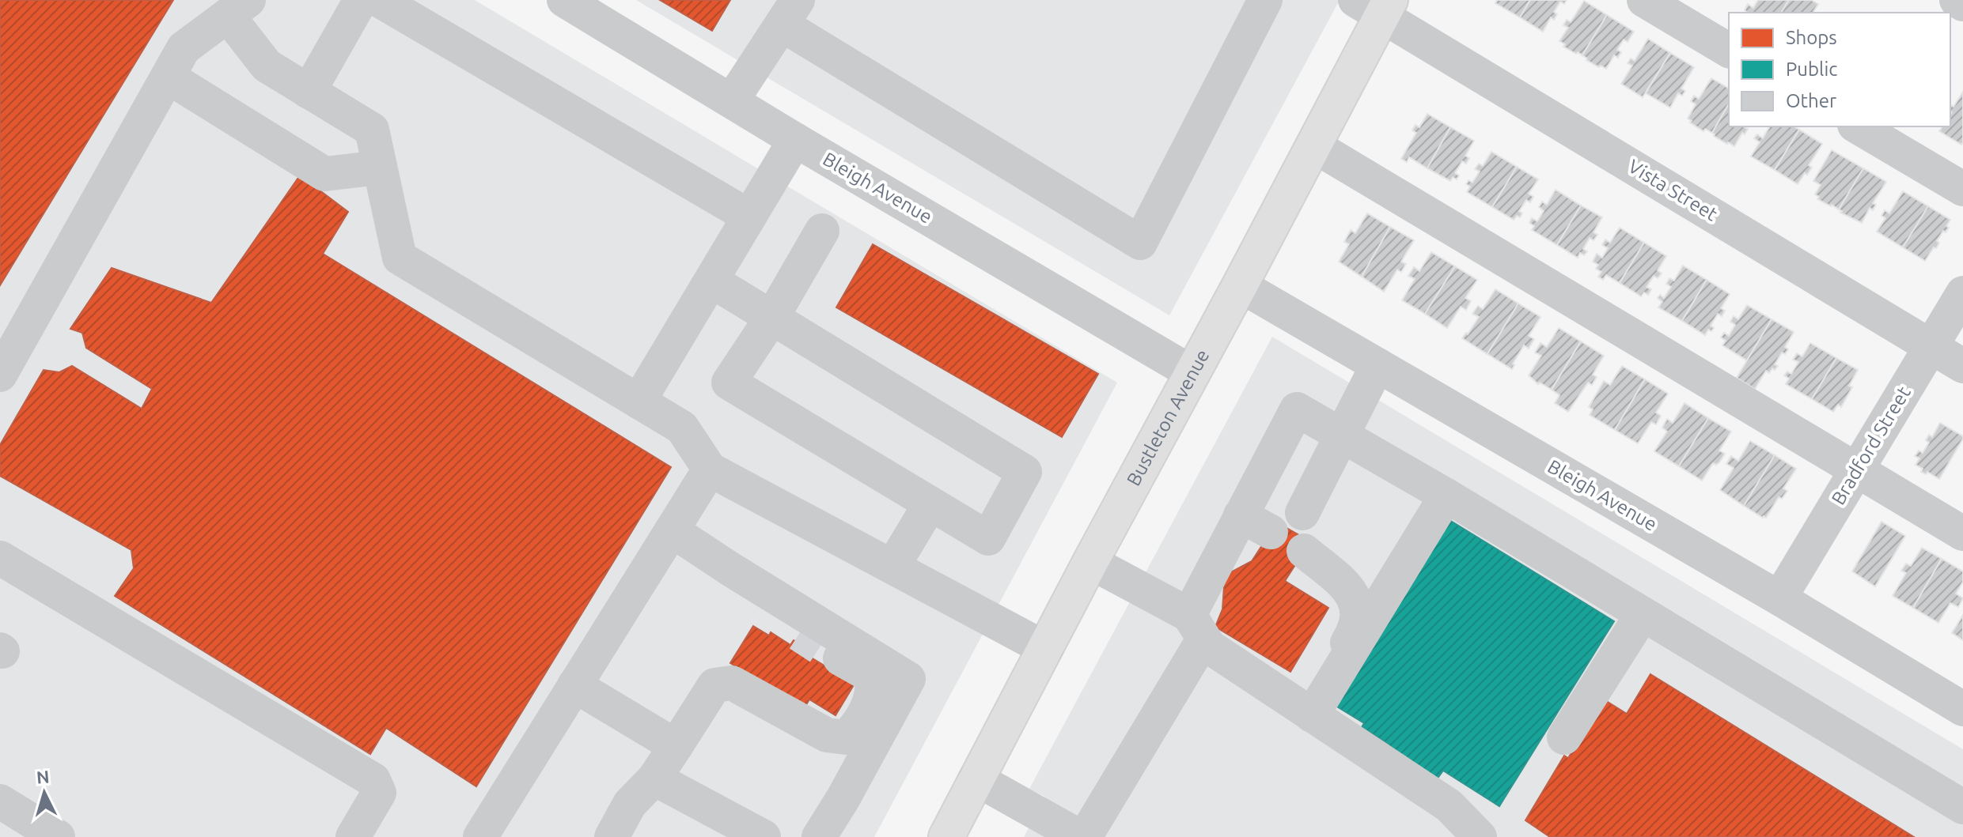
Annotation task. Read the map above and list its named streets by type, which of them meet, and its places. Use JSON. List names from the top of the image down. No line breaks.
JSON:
{"streets":{"main road":["Bustleton Avenue"],"street":["Bleigh Avenue","Vista Street","Bradford Street"]},"crossings":[["Bleigh Avenue","Bustleton Avenue"],["Bleigh Avenue","Bradford Street"],["Vista Street","Bustleton Avenue"],["Vista Street","Bradford Street"]],"legend":["Shops","Public","Other"],"north":"top"}
